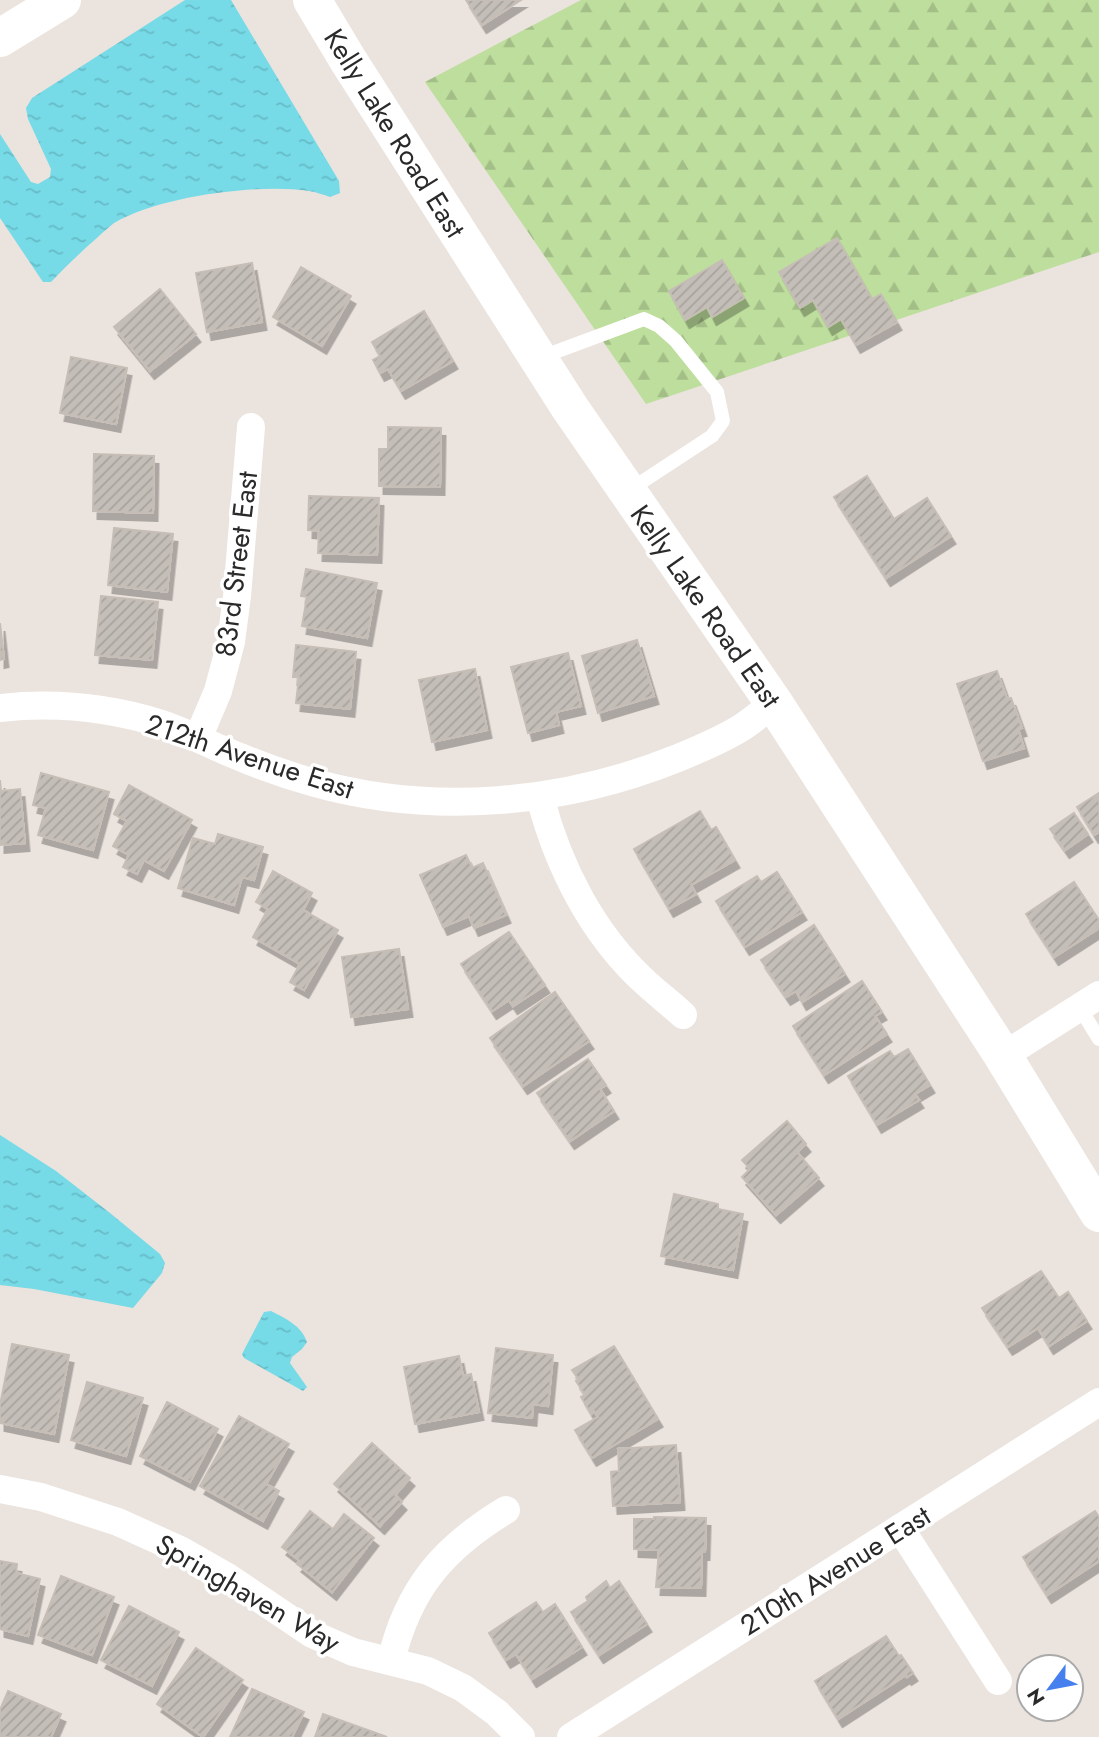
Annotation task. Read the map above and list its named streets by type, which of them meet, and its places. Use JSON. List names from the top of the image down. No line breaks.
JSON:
{"streets":{"street":["Kelly Lake Road East","83rd Street East","212th Avenue East","210th Avenue East","Springhaven Way"]},"crossings":[["Kelly Lake Road East","212th Avenue East"],["83rd Street East","212th Avenue East"]],"north":"bottom left"}
